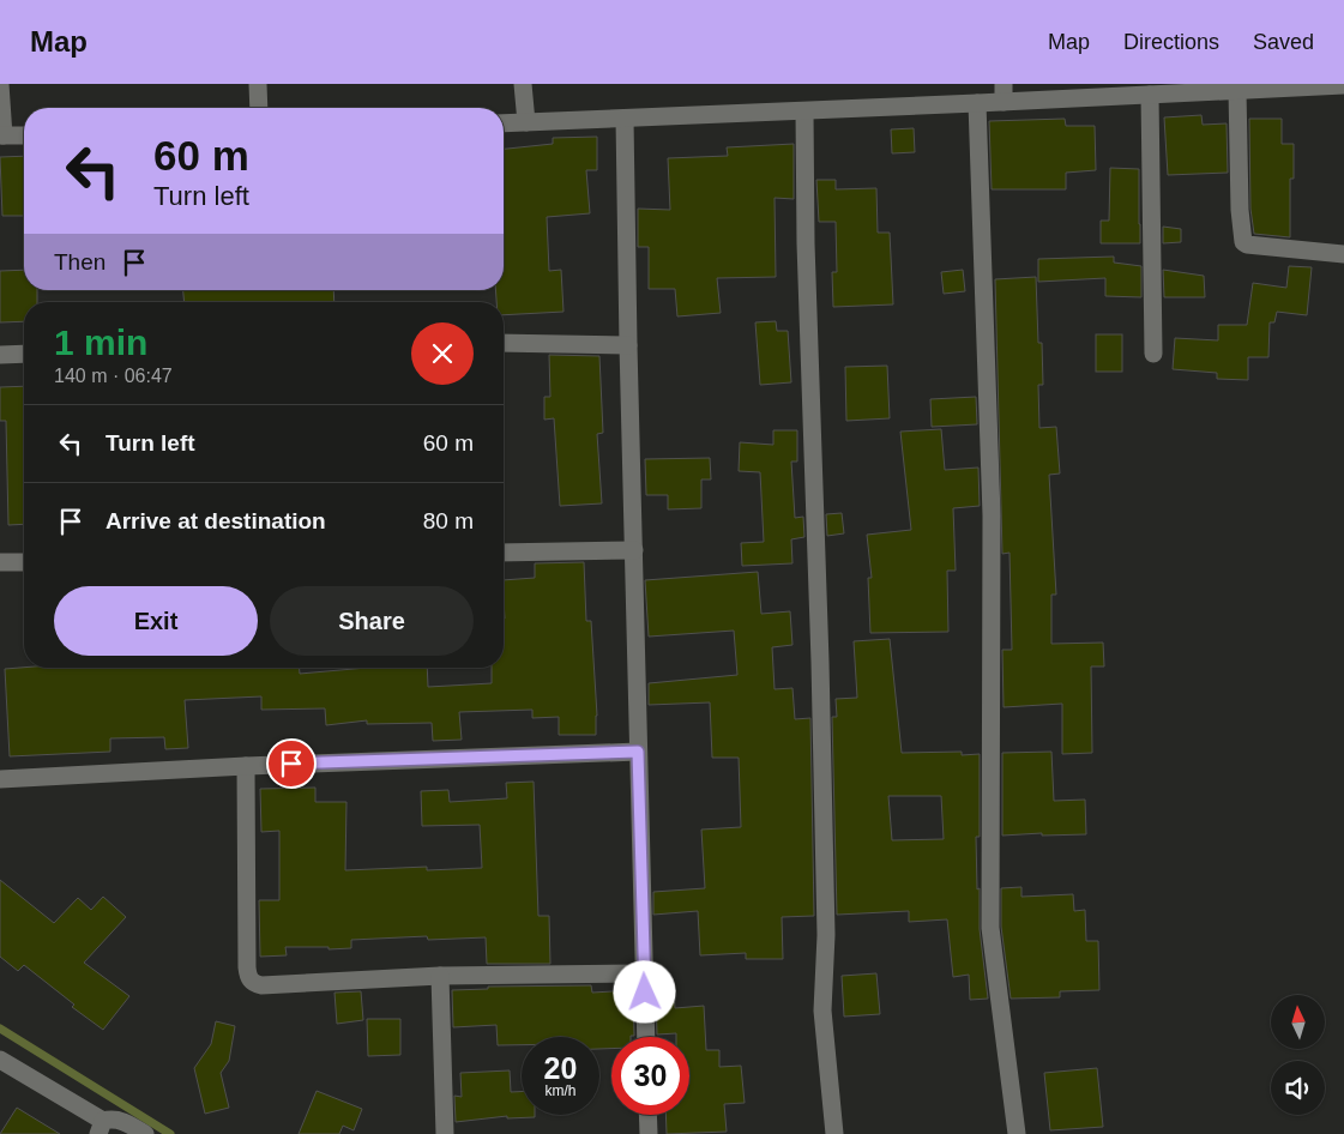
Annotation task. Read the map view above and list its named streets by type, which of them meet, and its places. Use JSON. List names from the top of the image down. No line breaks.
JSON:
{"north":"top","page":{"header":"Map","nav":["Map","Directions","Saved"],"turn":["60 m","Turn left"],"then":"Then","heading":["1 min","140 m · 06:47"],"list":[{"name":"Turn left","value":"60 m"},{"name":"Arrive at destination","value":"80 m"}],"buttons":["Exit","Share"],"speed":"20 km/h","limit":"30"}}
